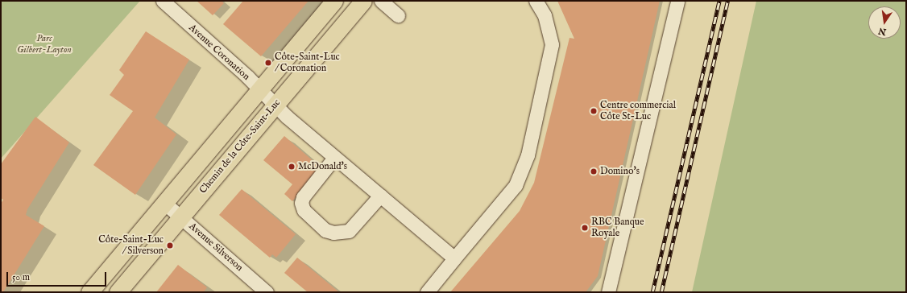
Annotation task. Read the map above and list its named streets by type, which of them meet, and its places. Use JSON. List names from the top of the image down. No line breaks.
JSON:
{"streets":{"main road":["Chemin de la Côte-Saint-Luc"],"street":["Avenue Coronation","Avenue Silverson"]},"crossings":[["Avenue Coronation","Chemin de la Côte-Saint-Luc"],["Chemin de la Côte-Saint-Luc","Avenue Silverson"]],"parks":["Parc Gilbert-Layton"],"places":["Côte-Saint-Luc / Coronation","Centre commercial Côte St-Luc","McDonald's","Domino's","RBC Banque Royale","Côte-Saint-Luc / Silverson"],"scale_bar":"50 m","north":"bottom"}
